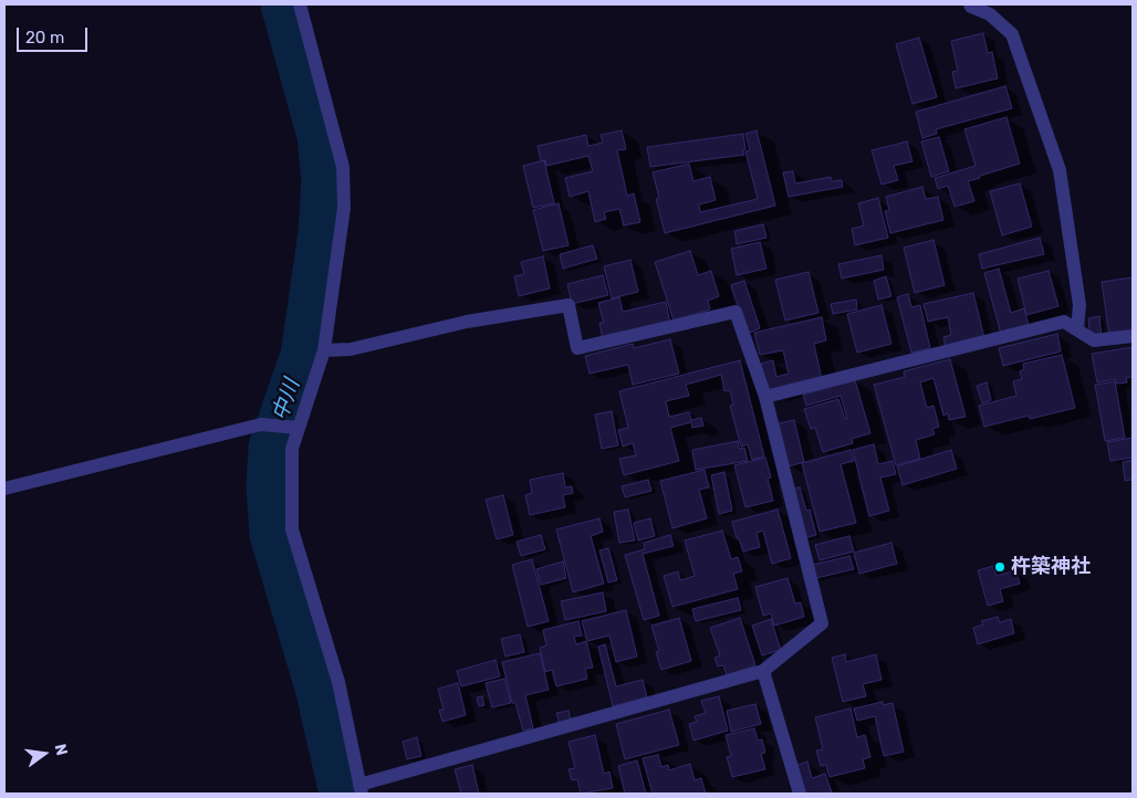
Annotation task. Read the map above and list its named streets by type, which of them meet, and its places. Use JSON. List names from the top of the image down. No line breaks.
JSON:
{"water":["中川"],"places":["杵築神社"],"scale_bar":"20 m","north":"right"}
